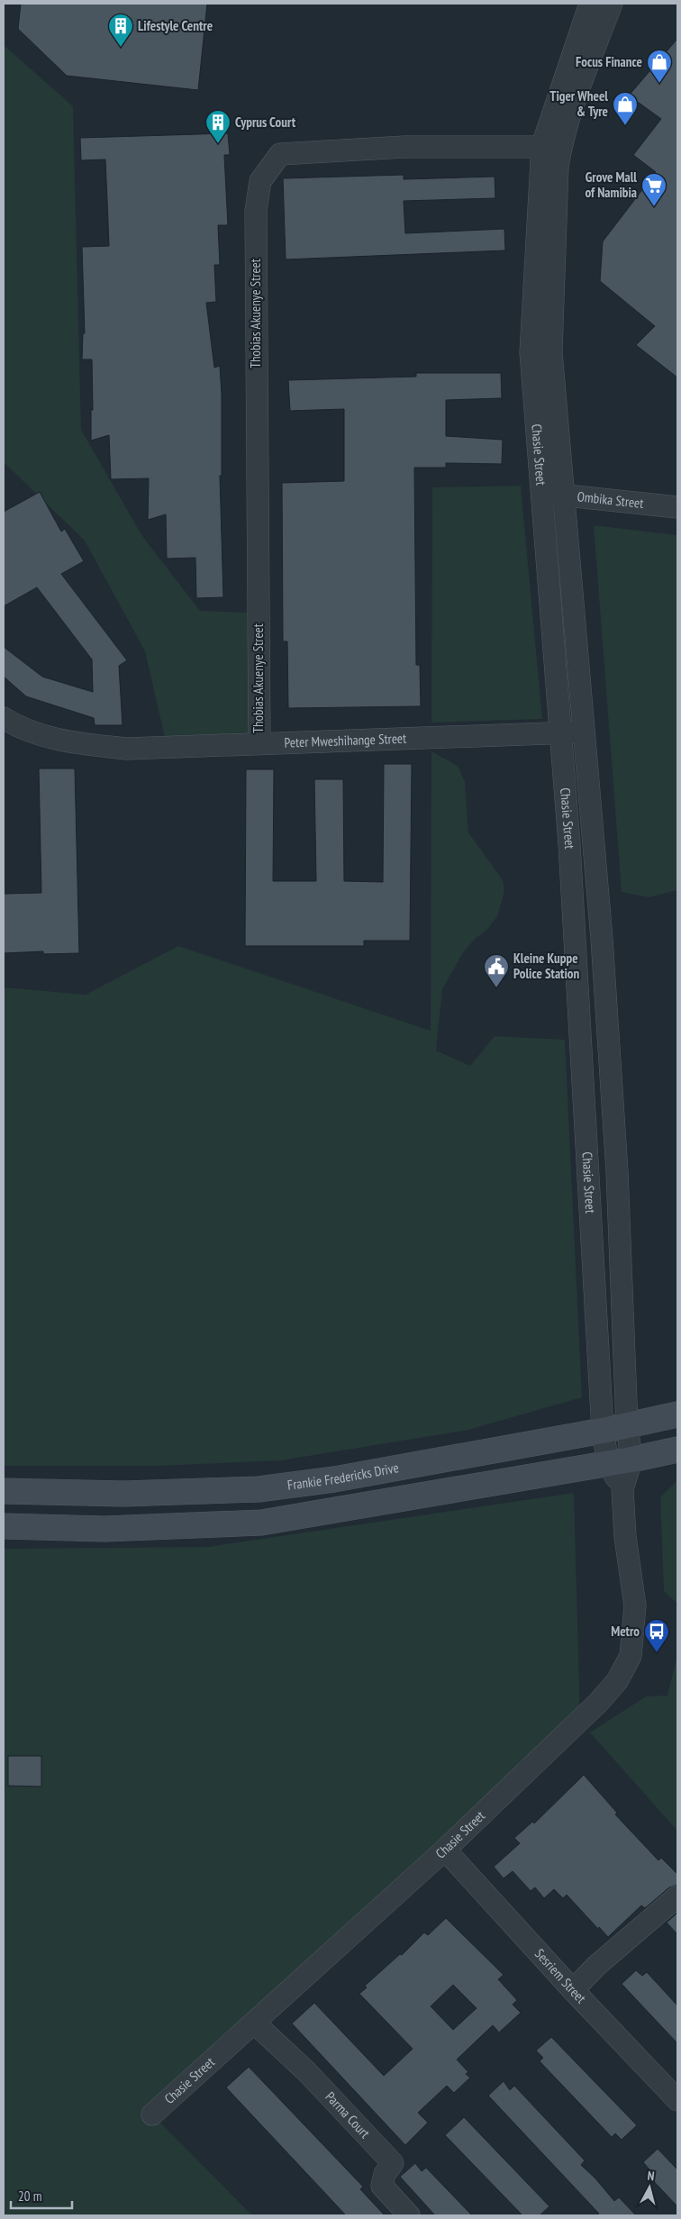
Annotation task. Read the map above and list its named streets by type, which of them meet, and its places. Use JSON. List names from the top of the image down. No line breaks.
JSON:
{"streets":{"main road":["Frankie Fredericks Drive"],"street":["Thobias Akuenye Street","Chasie Street","Ombika Street","Peter Mweshihange Street","Sesriem Street","Parma Court"]},"crossings":[["Thobias Akuenye Street","Chasie Street"],["Thobias Akuenye Street","Peter Mweshihange Street"],["Chasie Street","Ombika Street"],["Chasie Street","Peter Mweshihange Street"],["Chasie Street","Frankie Fredericks Drive"],["Chasie Street","Sesriem Street"],["Chasie Street","Parma Court"]],"places":{"building":["Lifestyle Centre","Cyprus Court"],"shop":["Focus Finance","Tiger Wheel & Tyre"],"supermarket":["Grove Mall of Namibia"],"public building":["Kleine Kuppe Police Station"],"bus stop":["Metro"]},"scale_bar":"20 m","north":"top"}
